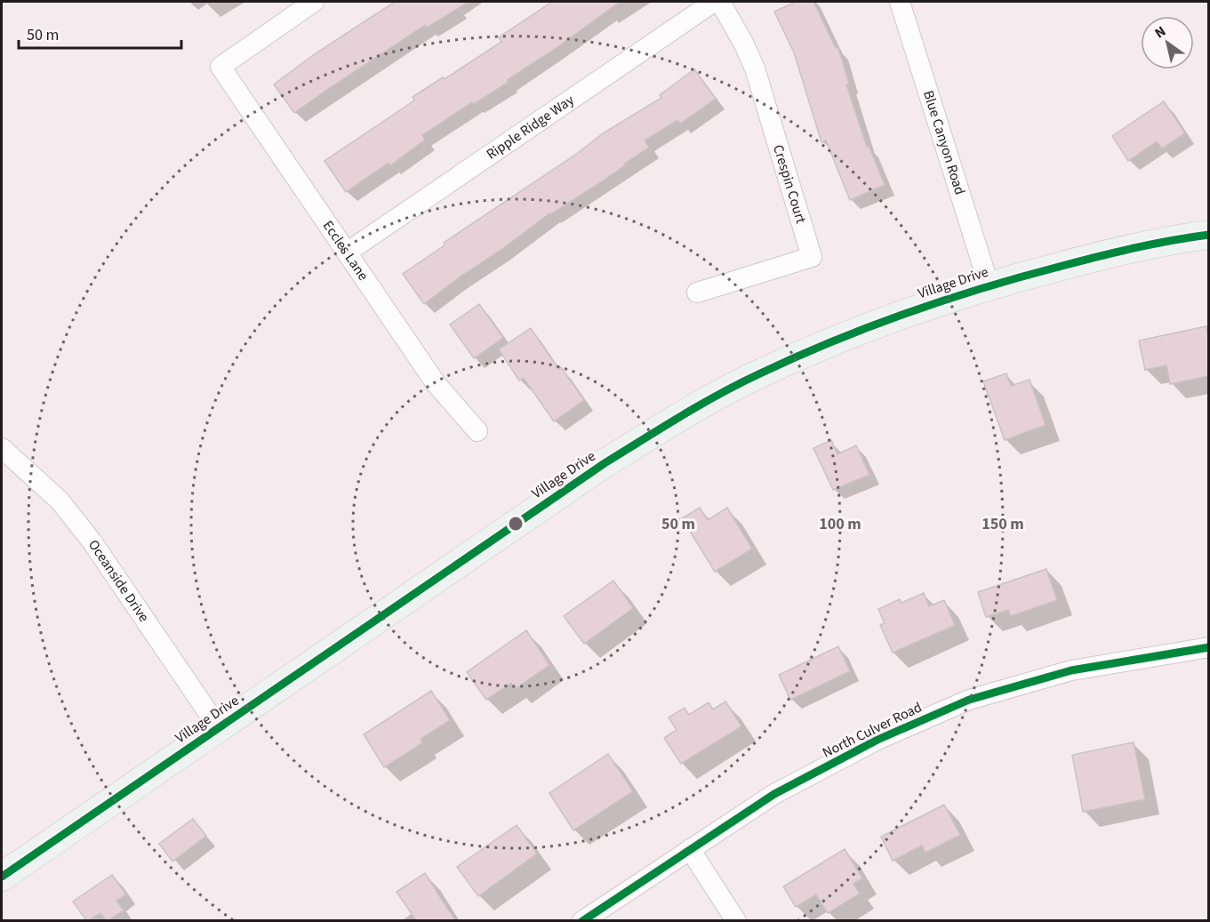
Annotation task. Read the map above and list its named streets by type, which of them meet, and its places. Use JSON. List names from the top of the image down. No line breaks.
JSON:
{"streets":{"main road":["Village Drive"],"street":["Ripple Ridge Way","Blue Canyon Road","Crespin Court","Eccles Lane","Oceanside Drive","North Culver Road"]},"crossings":[["Ripple Ridge Way","Eccles Lane"],["Blue Canyon Road","Village Drive"],["Village Drive","Oceanside Drive"]],"scale_bar":"50 m","north":"top left","rings":["50 m","100 m","150 m"]}
